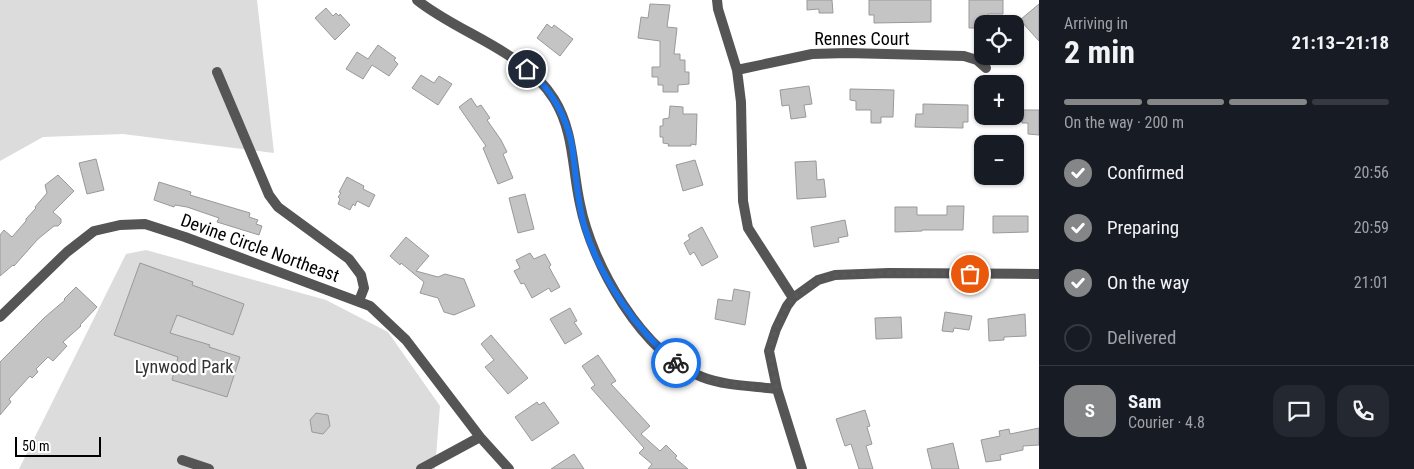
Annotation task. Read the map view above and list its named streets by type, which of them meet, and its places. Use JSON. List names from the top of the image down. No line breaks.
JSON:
{"streets":{"street":["Rennes Court","Devine Circle Northeast"]},"parks":["Lynwood Park"],"scale_bar":"50 m","page":{"heading":["2 min","Arriving in","21:13–21:18"],"panel":["Sam","Courier · 4.8"],"map_buttons":["+","−"],"bar":"On the way · 200 m","list":[["Confirmed","20:56"],["Preparing","20:59"],["On the way","21:01"],"Delivered"],"round":"S","scale":"50 m"}}
